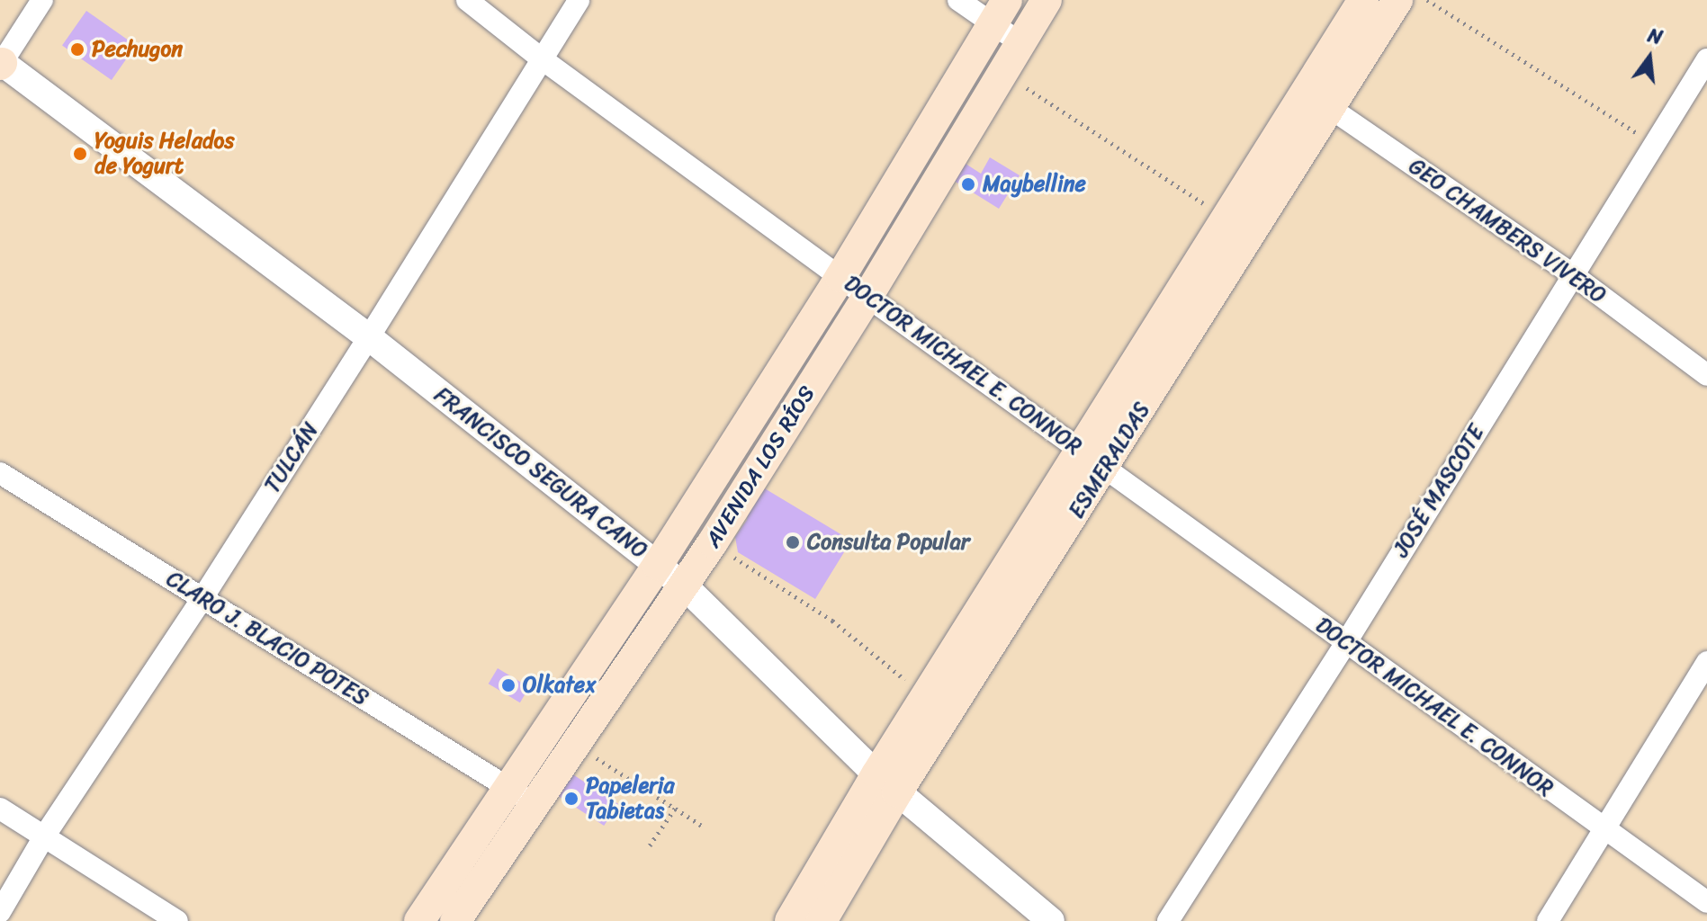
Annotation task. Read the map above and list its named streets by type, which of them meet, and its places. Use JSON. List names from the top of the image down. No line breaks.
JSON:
{"streets":{"main road":["ESMERALDAS","AVENIDA LOS RÍOS"],"street":["GEO CHAMBERS VIVERO","DOCTOR MICHAEL E. CONNOR","TULCÁN","FRANCISCO SEGURA CANO","JOSÉ MASCOTE","CLARO J. BLACIO POTES"]},"crossings":[["GEO CHAMBERS VIVERO","ESMERALDAS"],["GEO CHAMBERS VIVERO","JOSÉ MASCOTE"],["DOCTOR MICHAEL E. CONNOR","TULCÁN"],["DOCTOR MICHAEL E. CONNOR","ESMERALDAS"],["DOCTOR MICHAEL E. CONNOR","AVENIDA LOS RÍOS"],["DOCTOR MICHAEL E. CONNOR","JOSÉ MASCOTE"],["TULCÁN","FRANCISCO SEGURA CANO"],["TULCÁN","CLARO J. BLACIO POTES"],["ESMERALDAS","FRANCISCO SEGURA CANO"],["AVENIDA LOS RÍOS","FRANCISCO SEGURA CANO"],["AVENIDA LOS RÍOS","CLARO J. BLACIO POTES"]],"places":["Pechugon","Yoguis Helados de Yogurt","Maybelline","Consulta Popular","Olkatex","Papeleria Tabietas"],"north":"top"}
